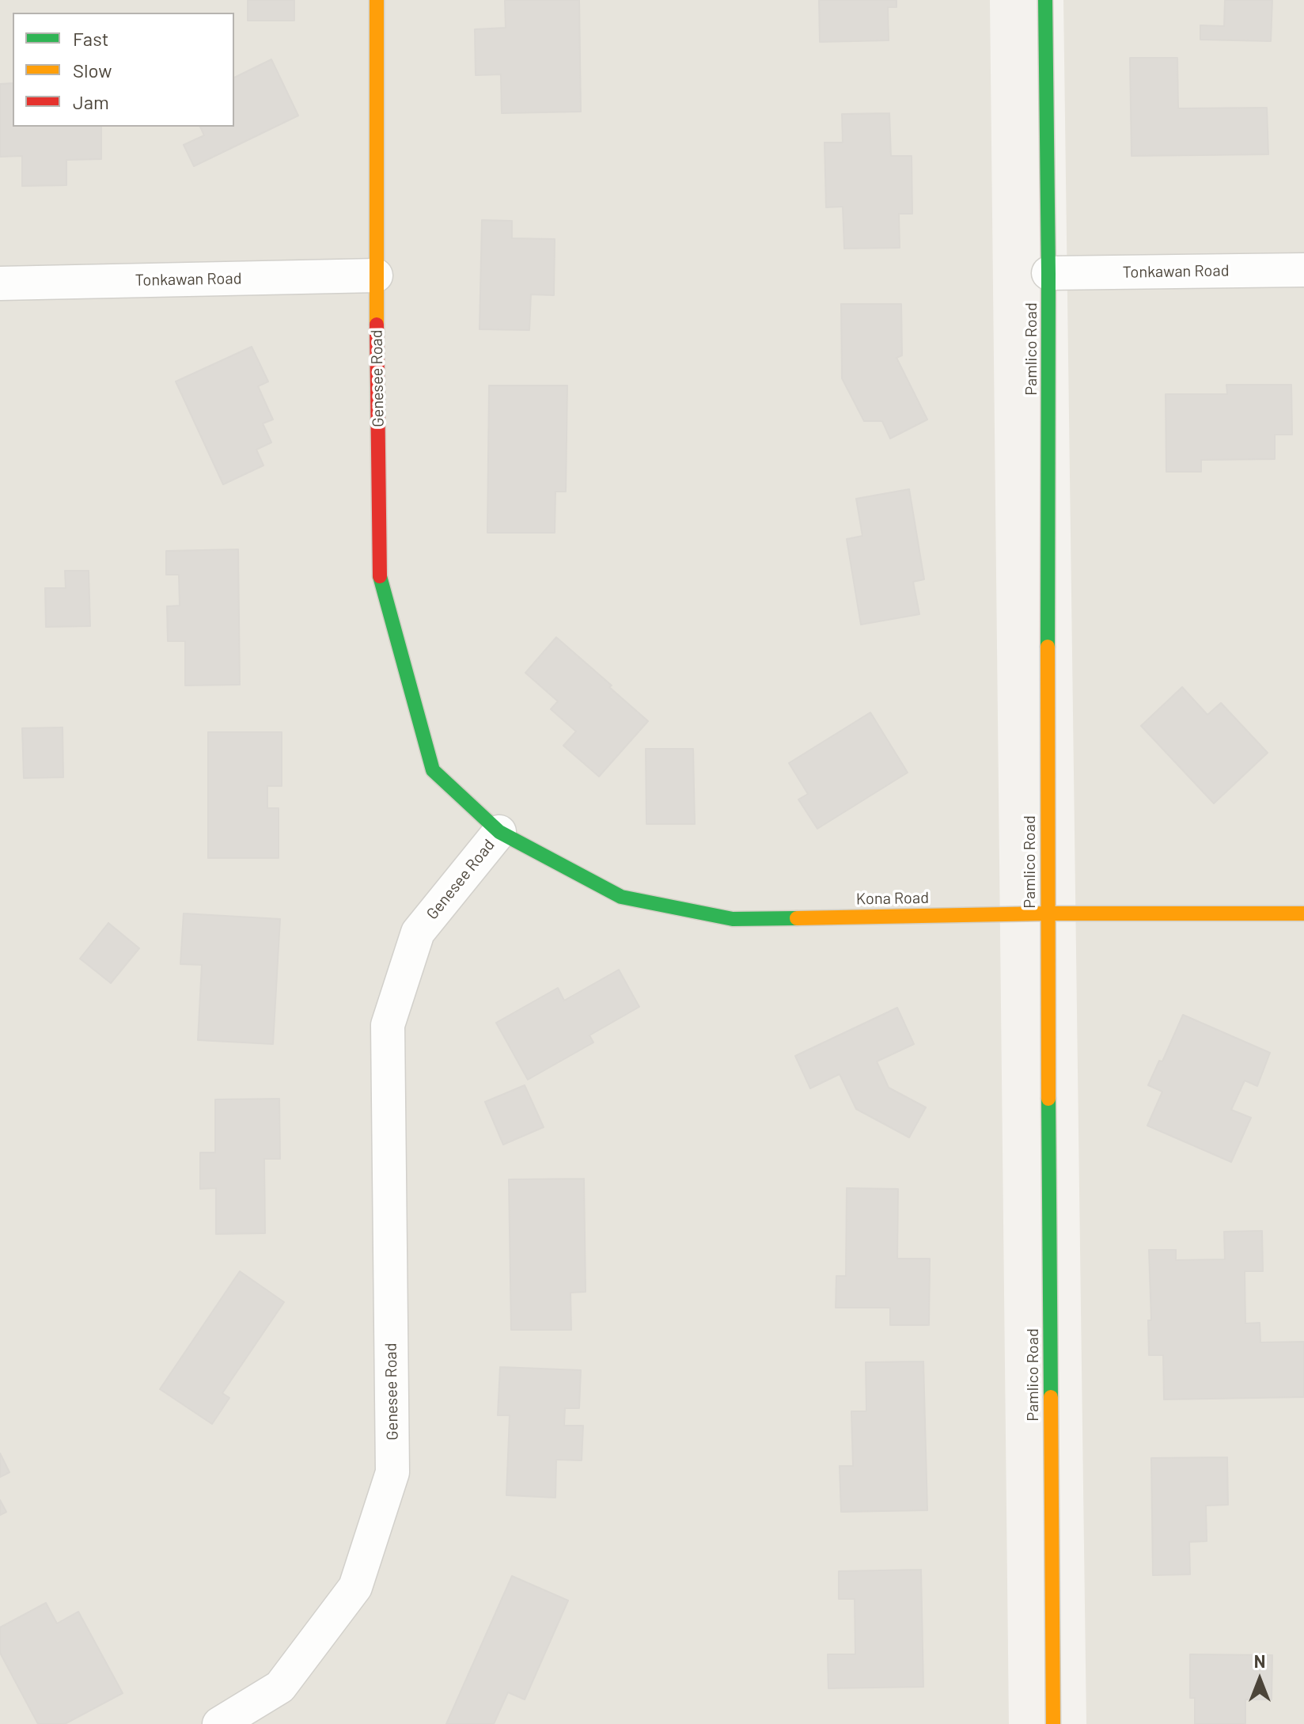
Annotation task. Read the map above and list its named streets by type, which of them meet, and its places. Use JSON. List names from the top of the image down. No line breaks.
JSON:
{"streets":{"street":["Tonkawan Road","Pamlico Road","Genesee Road","Kona Road"]},"crossings":[["Tonkawan Road","Pamlico Road"],["Tonkawan Road","Genesee Road"],["Pamlico Road","Kona Road"],["Genesee Road","Kona Road"]],"legend":["Fast","Slow","Jam"],"north":"top"}
